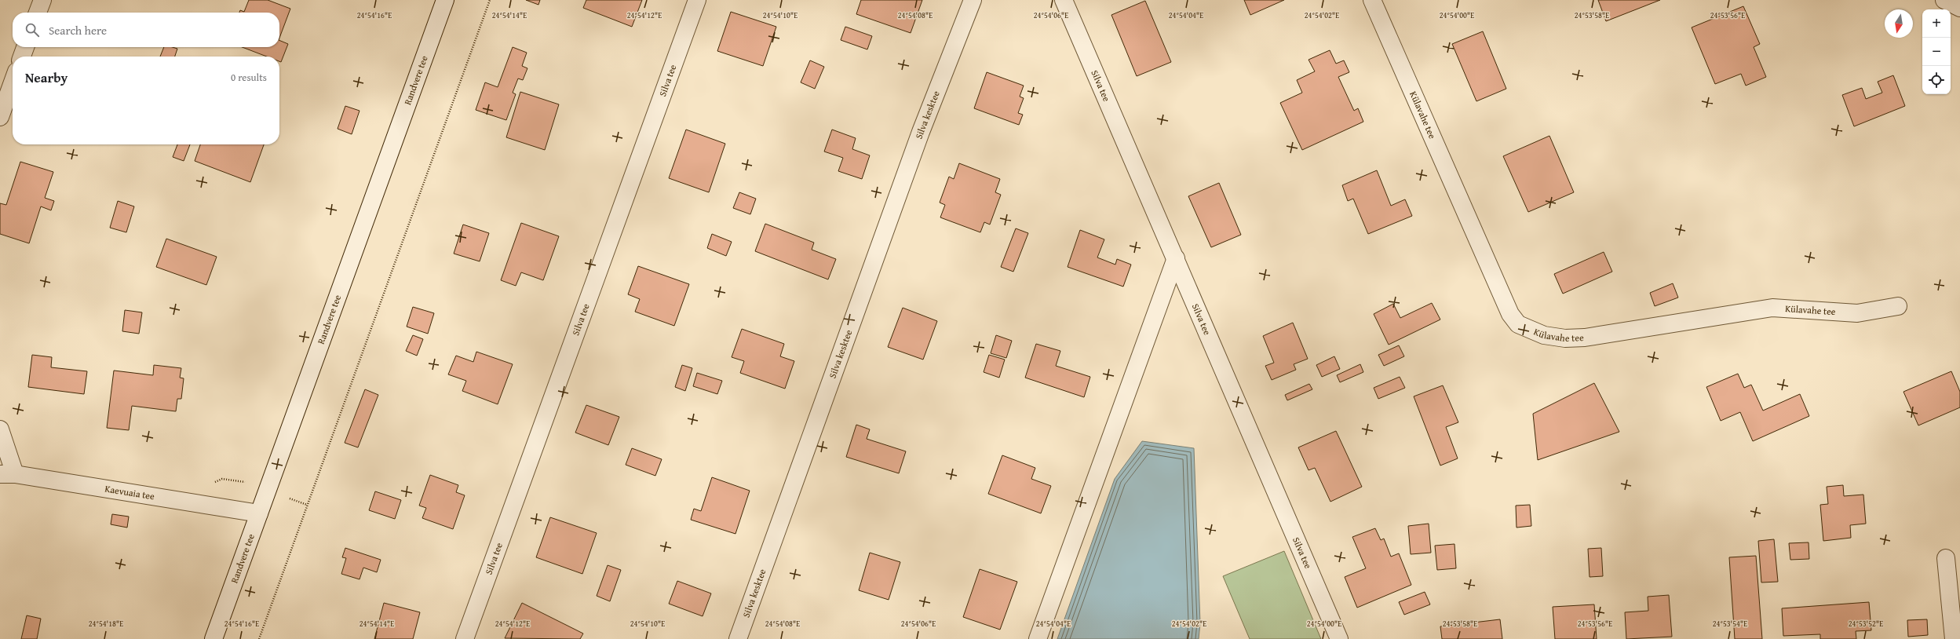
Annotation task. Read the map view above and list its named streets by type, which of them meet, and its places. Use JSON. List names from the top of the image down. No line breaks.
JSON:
{"streets":{"street":["Randvere tee","Silva tee","Silva kesktee","Külavahe tee","Kaevuaia tee"]},"crossings":[["Randvere tee","Kaevuaia tee"]],"north":"bottom","page":{"map_buttons":["+","−"],"search":"Search here","heading":["Nearby","0 results"]},"coordinates":["24°54'16\"E","24°54'14\"E","24°54'12\"E","24°54'10\"E","24°54'08\"E","24°54'06\"E","24°54'04\"E","24°54'02\"E","24°54'00\"E","24°53'58\"E","24°53'56\"E","24°54'18\"E","24°53'54\"E","24°53'52\"E"]}
